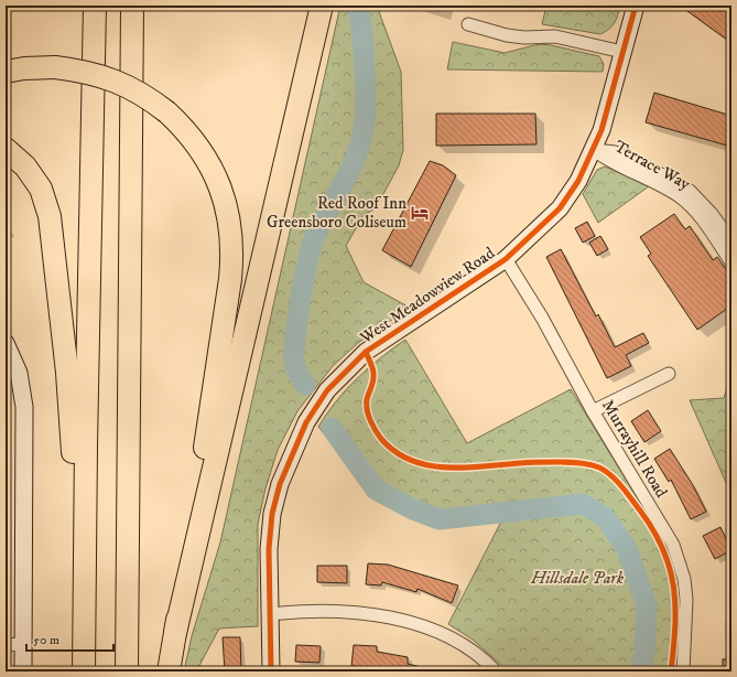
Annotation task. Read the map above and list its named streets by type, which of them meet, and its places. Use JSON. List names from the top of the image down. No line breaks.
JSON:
{"streets":{"street":["Terrace Way","West Meadowview Road","Murrayhill Road"]},"crossings":[["Terrace Way","West Meadowview Road"],["West Meadowview Road","Murrayhill Road"]],"parks":["Hillsdale Park"],"places":{"hotel":["Red Roof Inn Greensboro Coliseum"]},"scale_bar":"50 m"}
